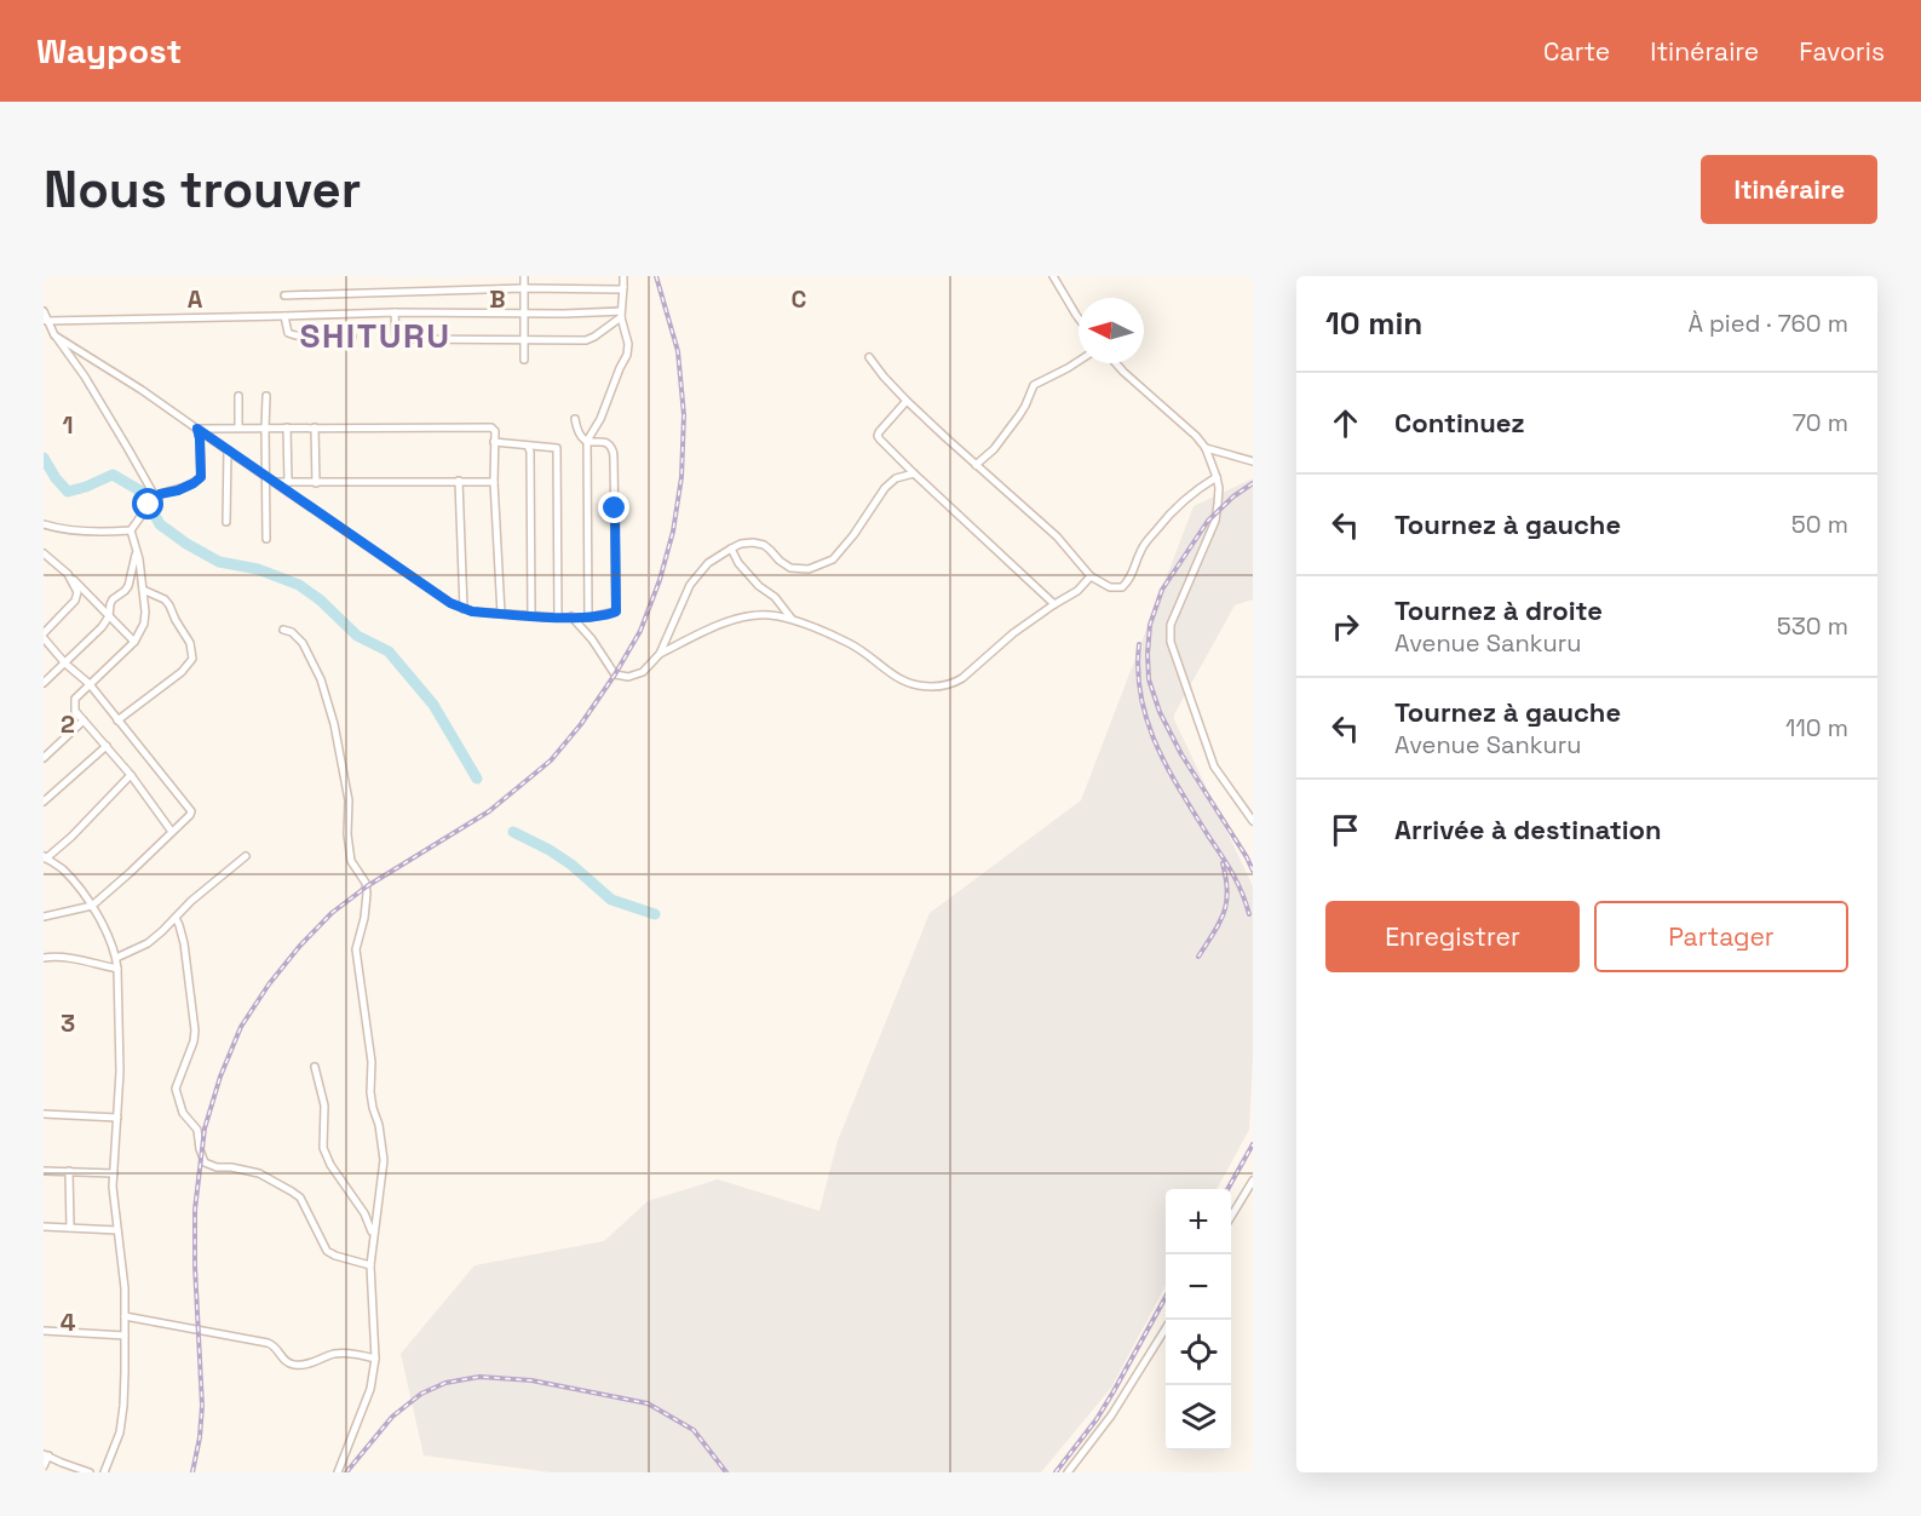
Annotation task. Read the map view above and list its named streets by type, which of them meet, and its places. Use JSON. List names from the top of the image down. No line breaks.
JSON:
{"districts":["SHITURU"],"north":"left","page":{"header":"Waypost","nav":["Carte","Itinéraire","Favoris"],"buttons":["Itinéraire",["Enregistrer","Partager"]],"title":"Nous trouver","heading":["10 min","À pied · 760 m"],"list":[["Continuez","70 m"],["Tournez à gauche","50 m"],["Tournez à droite","Avenue Sankuru","530 m"],["Tournez à gauche","Avenue Sankuru","110 m"],"Arrivée à destination"],"map_buttons":["+","−"]},"grid":{"columns":["A","B","C"],"rows":["1","2","3","4"]}}
